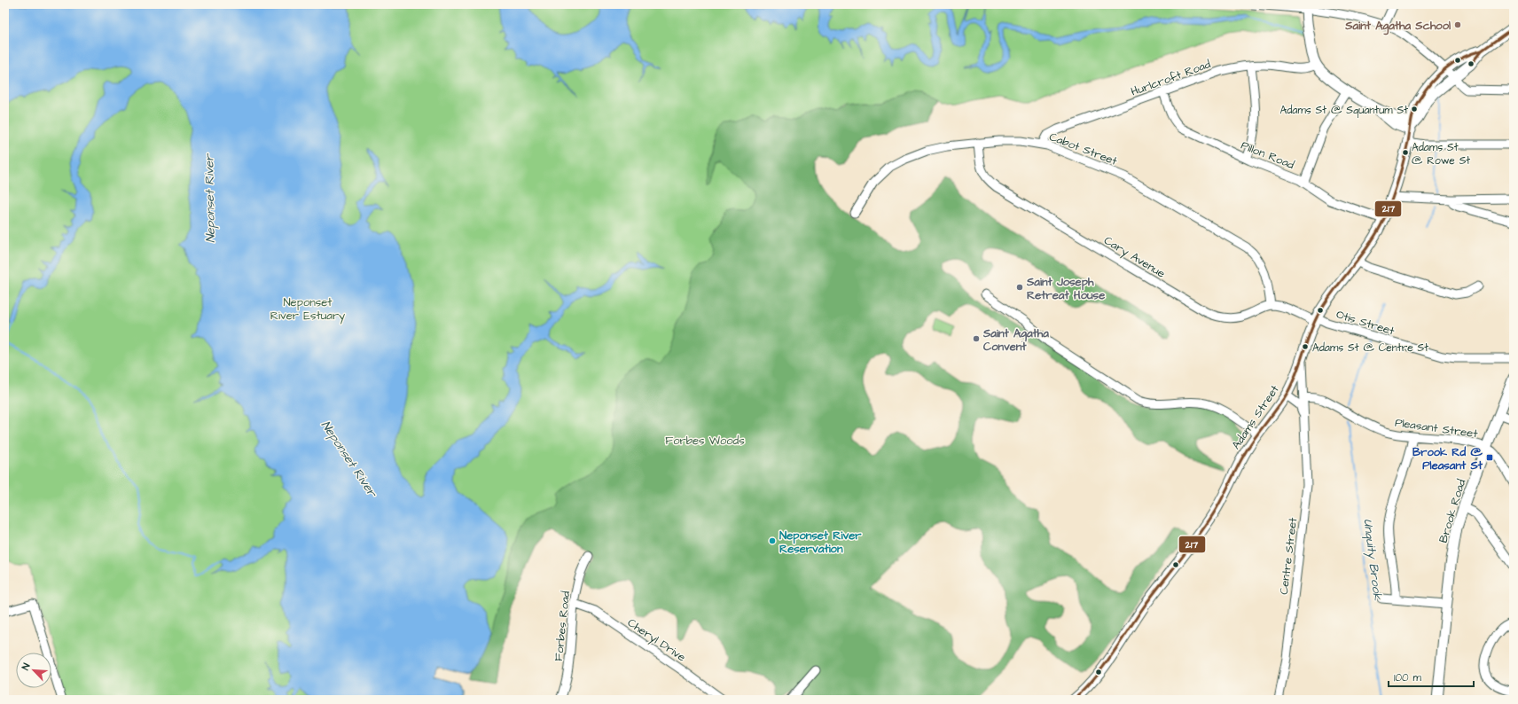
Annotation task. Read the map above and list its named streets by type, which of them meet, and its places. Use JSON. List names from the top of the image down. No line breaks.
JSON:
{"streets":{"main road":["Adams Street","Brook Road"],"street":["Hurlcroft Road","Cabot Street","Pillon Road","Cary Avenue","Otis Street","Pleasant Street","Centre Street","Forbes Road","Cheryl Drive"]},"crossings":[["Hurlcroft Road","Cabot Street"],["Hurlcroft Road","Pillon Road"],["Cabot Street","Cary Avenue"],["Pillon Road","Adams Street"],["Otis Street","Adams Street"],["Adams Street","Centre Street"],["Pleasant Street","Brook Road"],["Pleasant Street","Centre Street"],["Forbes Road","Cheryl Drive"]],"water":["Neponset River","Unquity Brook"],"parks":["Neponset River Estuary","Forbes Woods"],"places":{"other":["Saint Agatha School","Adams St @ Squantum St","Adams St @ Rowe St","Saint Joseph Retreat House","Saint Agatha Convent","Adams St @ Centre St","Neponset River Reservation"],"transit":["Brook Rd @ Pleasant St"]},"lines":["transit line 217"],"scale_bar":"100 m","north":"top left"}
